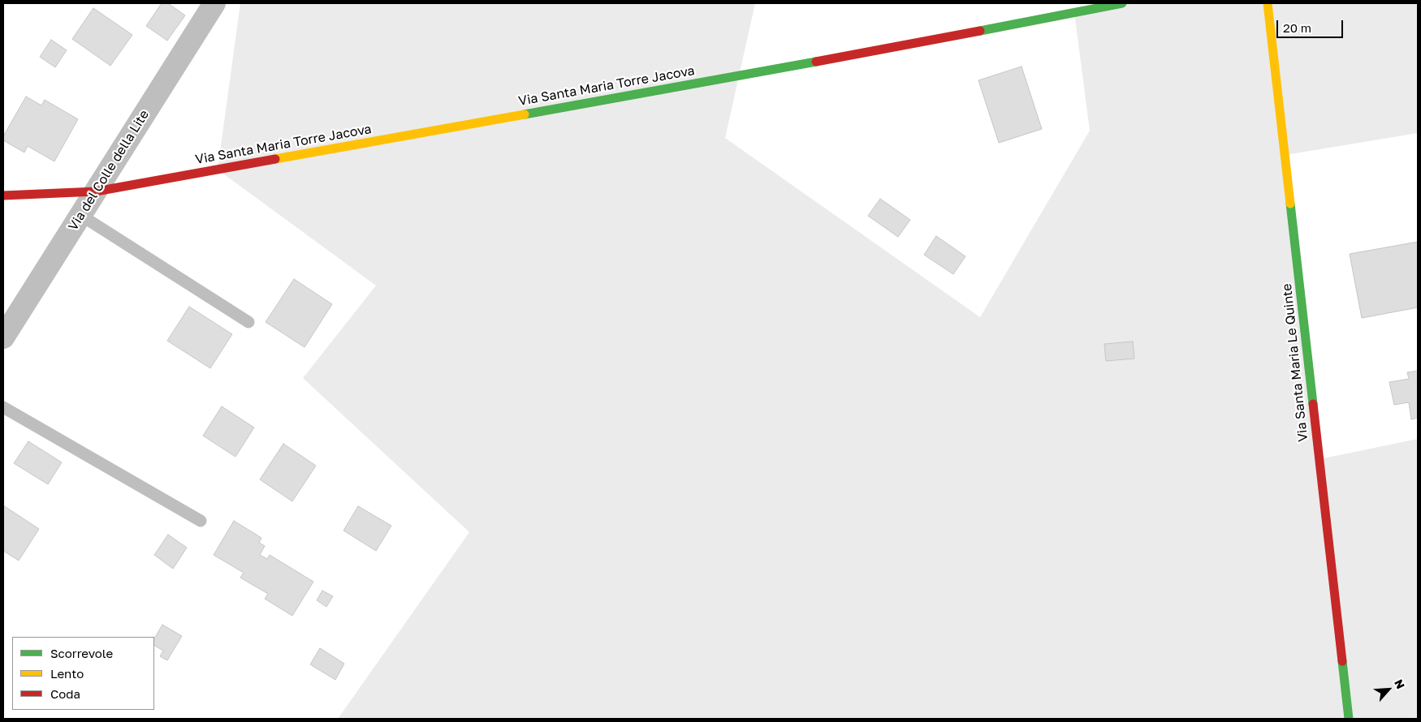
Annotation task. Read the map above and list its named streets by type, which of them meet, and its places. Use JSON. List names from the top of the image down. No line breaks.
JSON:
{"streets":{"street":["Via Santa Maria Torre Jacova","Via del Colle della Lite","Via Santa Maria Le Quinte"]},"crossings":[["Via Santa Maria Torre Jacova","Via del Colle della Lite"]],"legend":["Scorrevole","Lento","Coda"],"scale_bar":"20 m","north":"top right"}
